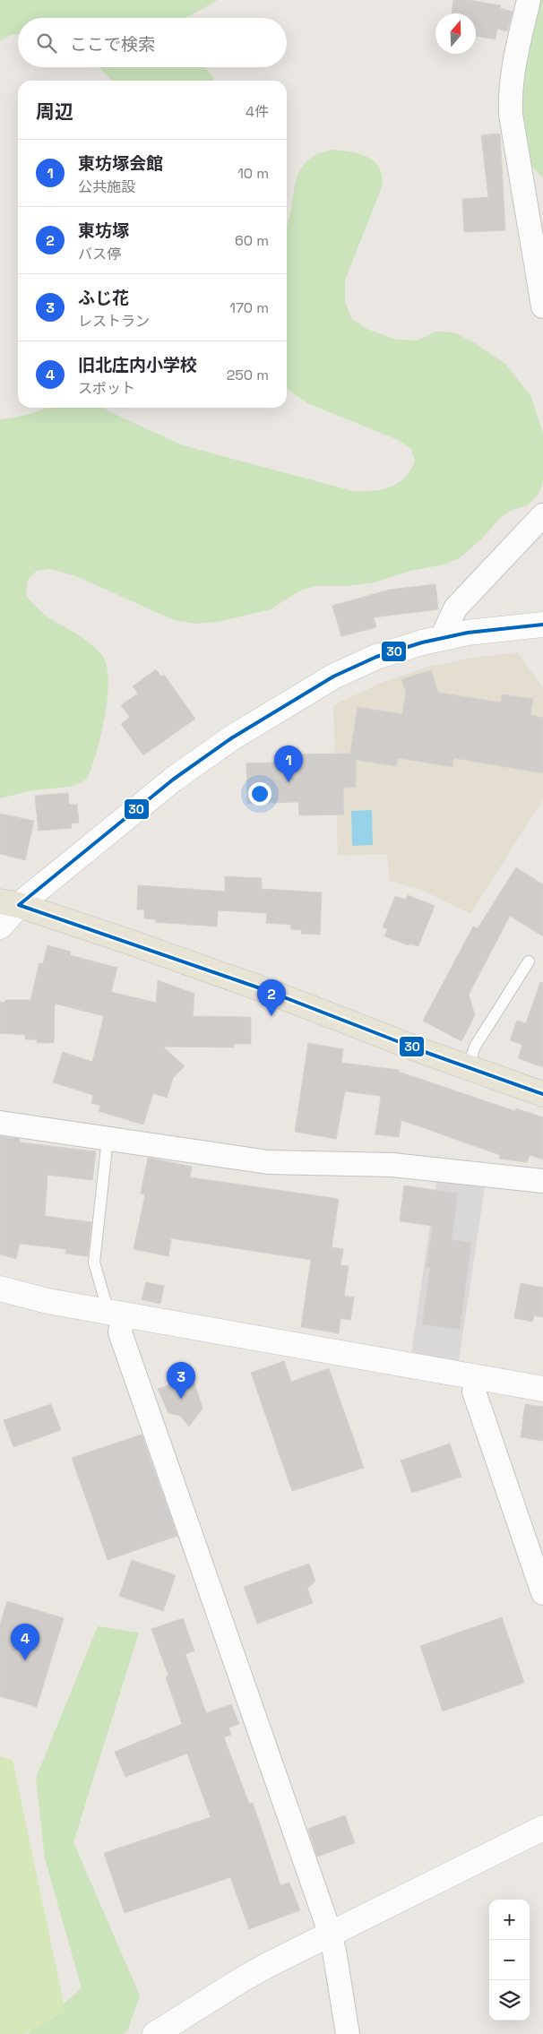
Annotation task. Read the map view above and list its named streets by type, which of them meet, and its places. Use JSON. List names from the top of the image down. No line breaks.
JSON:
{"lines":["transit line 30"],"north":"top","page":{"search":"ここで検索","heading":["周辺","4件"],"list":[{"mark":"1","name":"東坊塚会館","note":"公共施設","value":"10 m"},{"mark":"2","name":"東坊塚","note":"バス停","value":"60 m"},{"mark":"3","name":"ふじ花","note":"レストラン","value":"170 m"},{"mark":"4","name":"旧北庄内小学校","note":"スポット","value":"250 m"}],"pins":["1","2","3","4"],"map_buttons":["+","−"]}}
